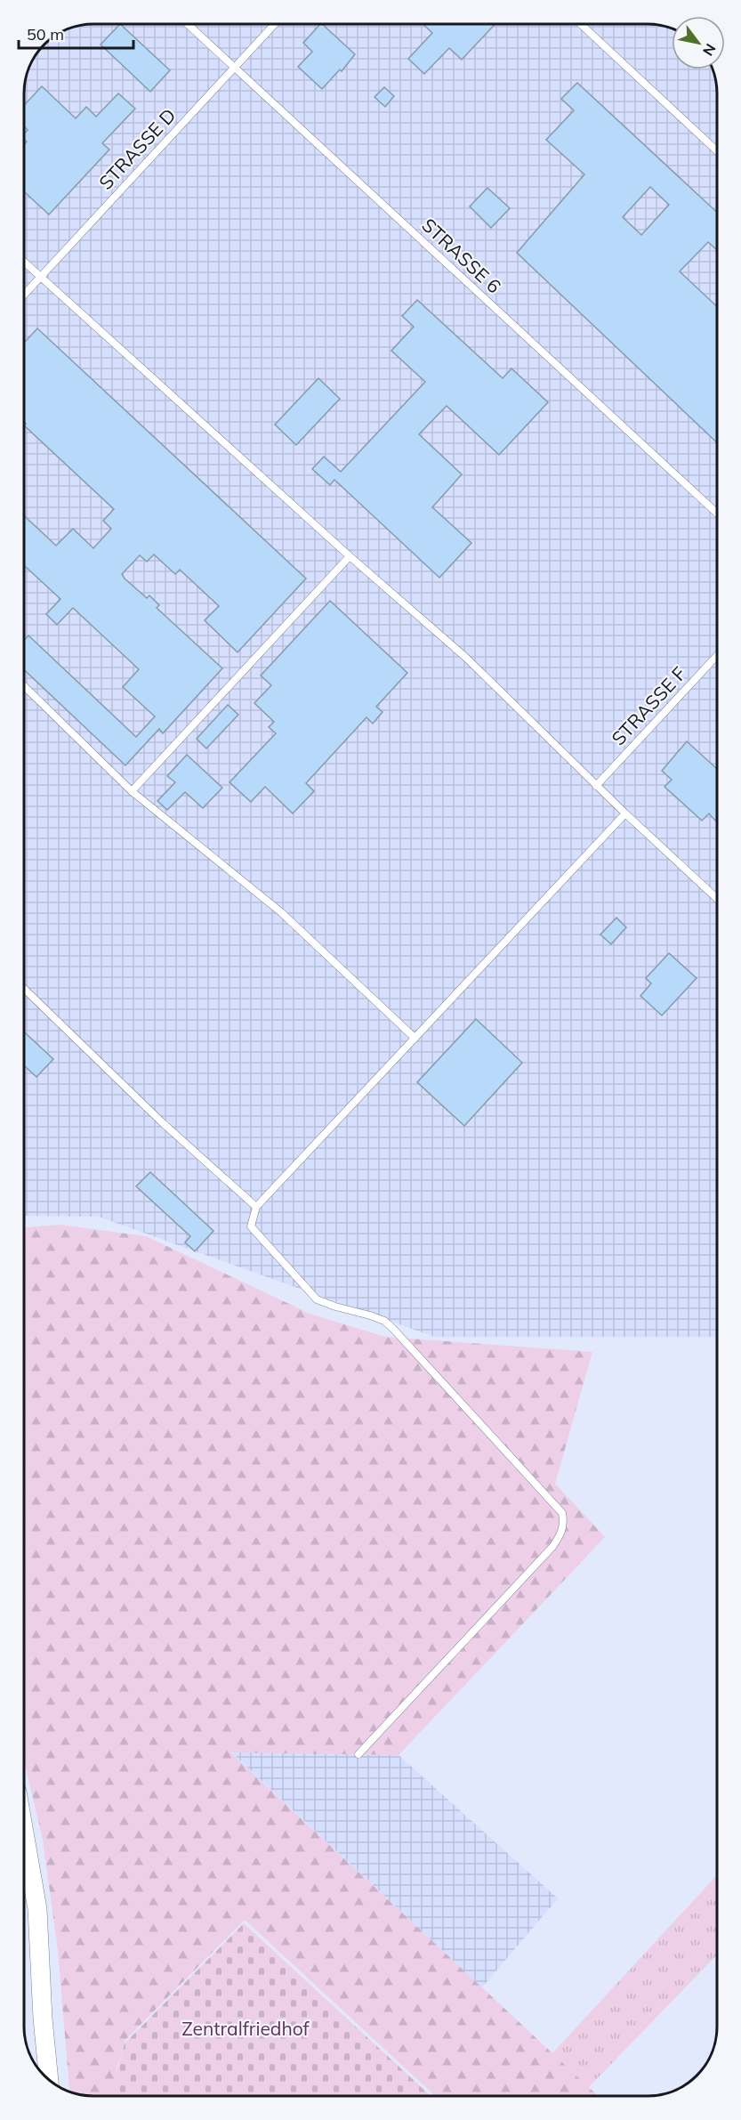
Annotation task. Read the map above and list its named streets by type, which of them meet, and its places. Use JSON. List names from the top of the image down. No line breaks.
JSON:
{"streets":{"lane":["STRASSE D","STRASSE 6","STRASSE F"]},"crossings":[["STRASSE D","STRASSE 6"]],"parks":["Zentralfriedhof"],"scale_bar":"50 m","north":"bottom right"}
